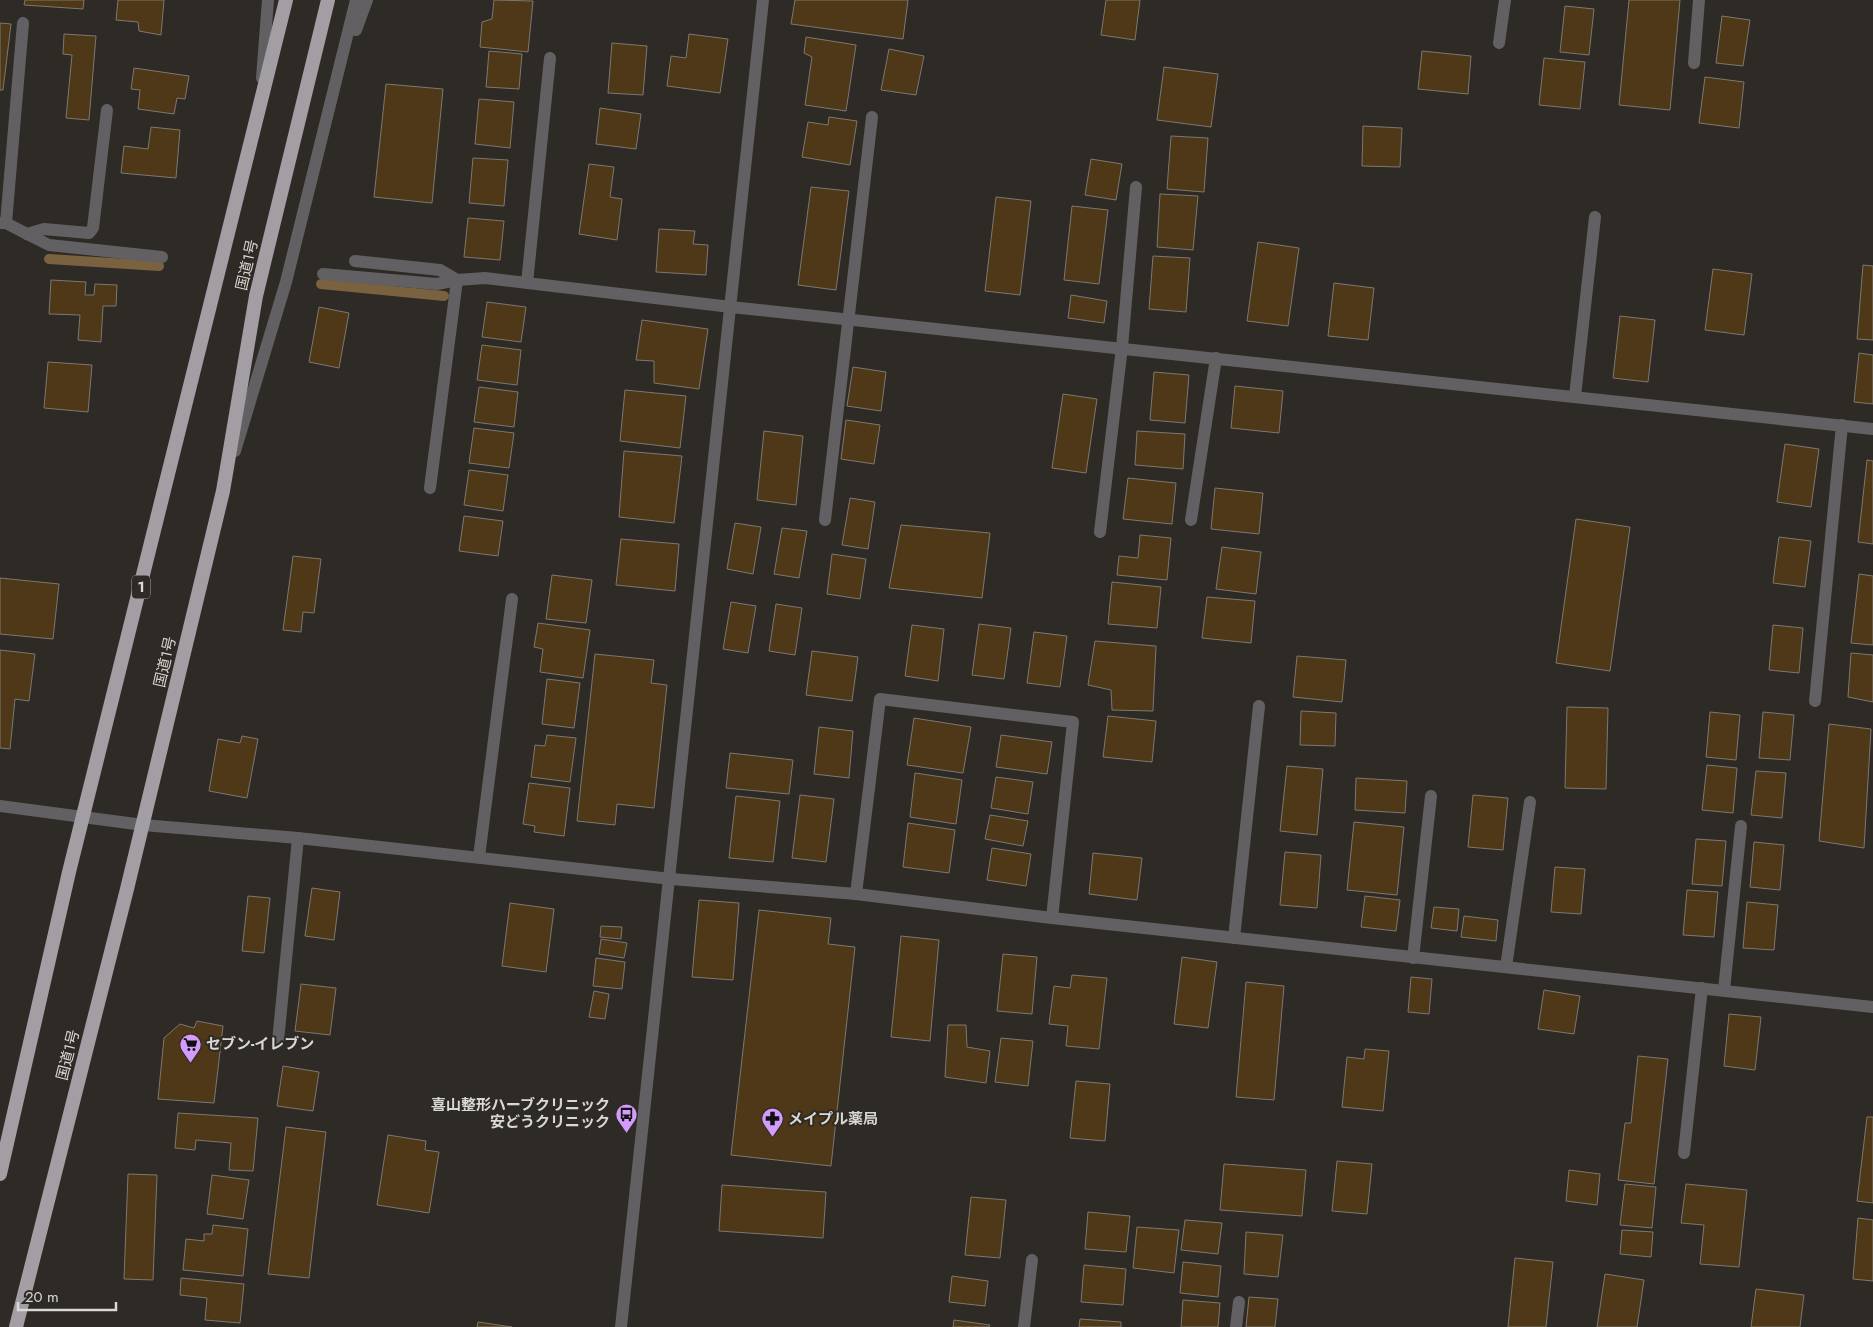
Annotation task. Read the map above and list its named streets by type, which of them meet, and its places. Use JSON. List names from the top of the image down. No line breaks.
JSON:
{"streets":{"highway":["国道1号","1"]},"places":{"supermarket":["セブン-イレブン"],"bus stop":["喜山整形ハーブクリニック 安どうクリニック"],"pharmacy":["メイプル薬局"]},"scale_bar":"20 m"}
